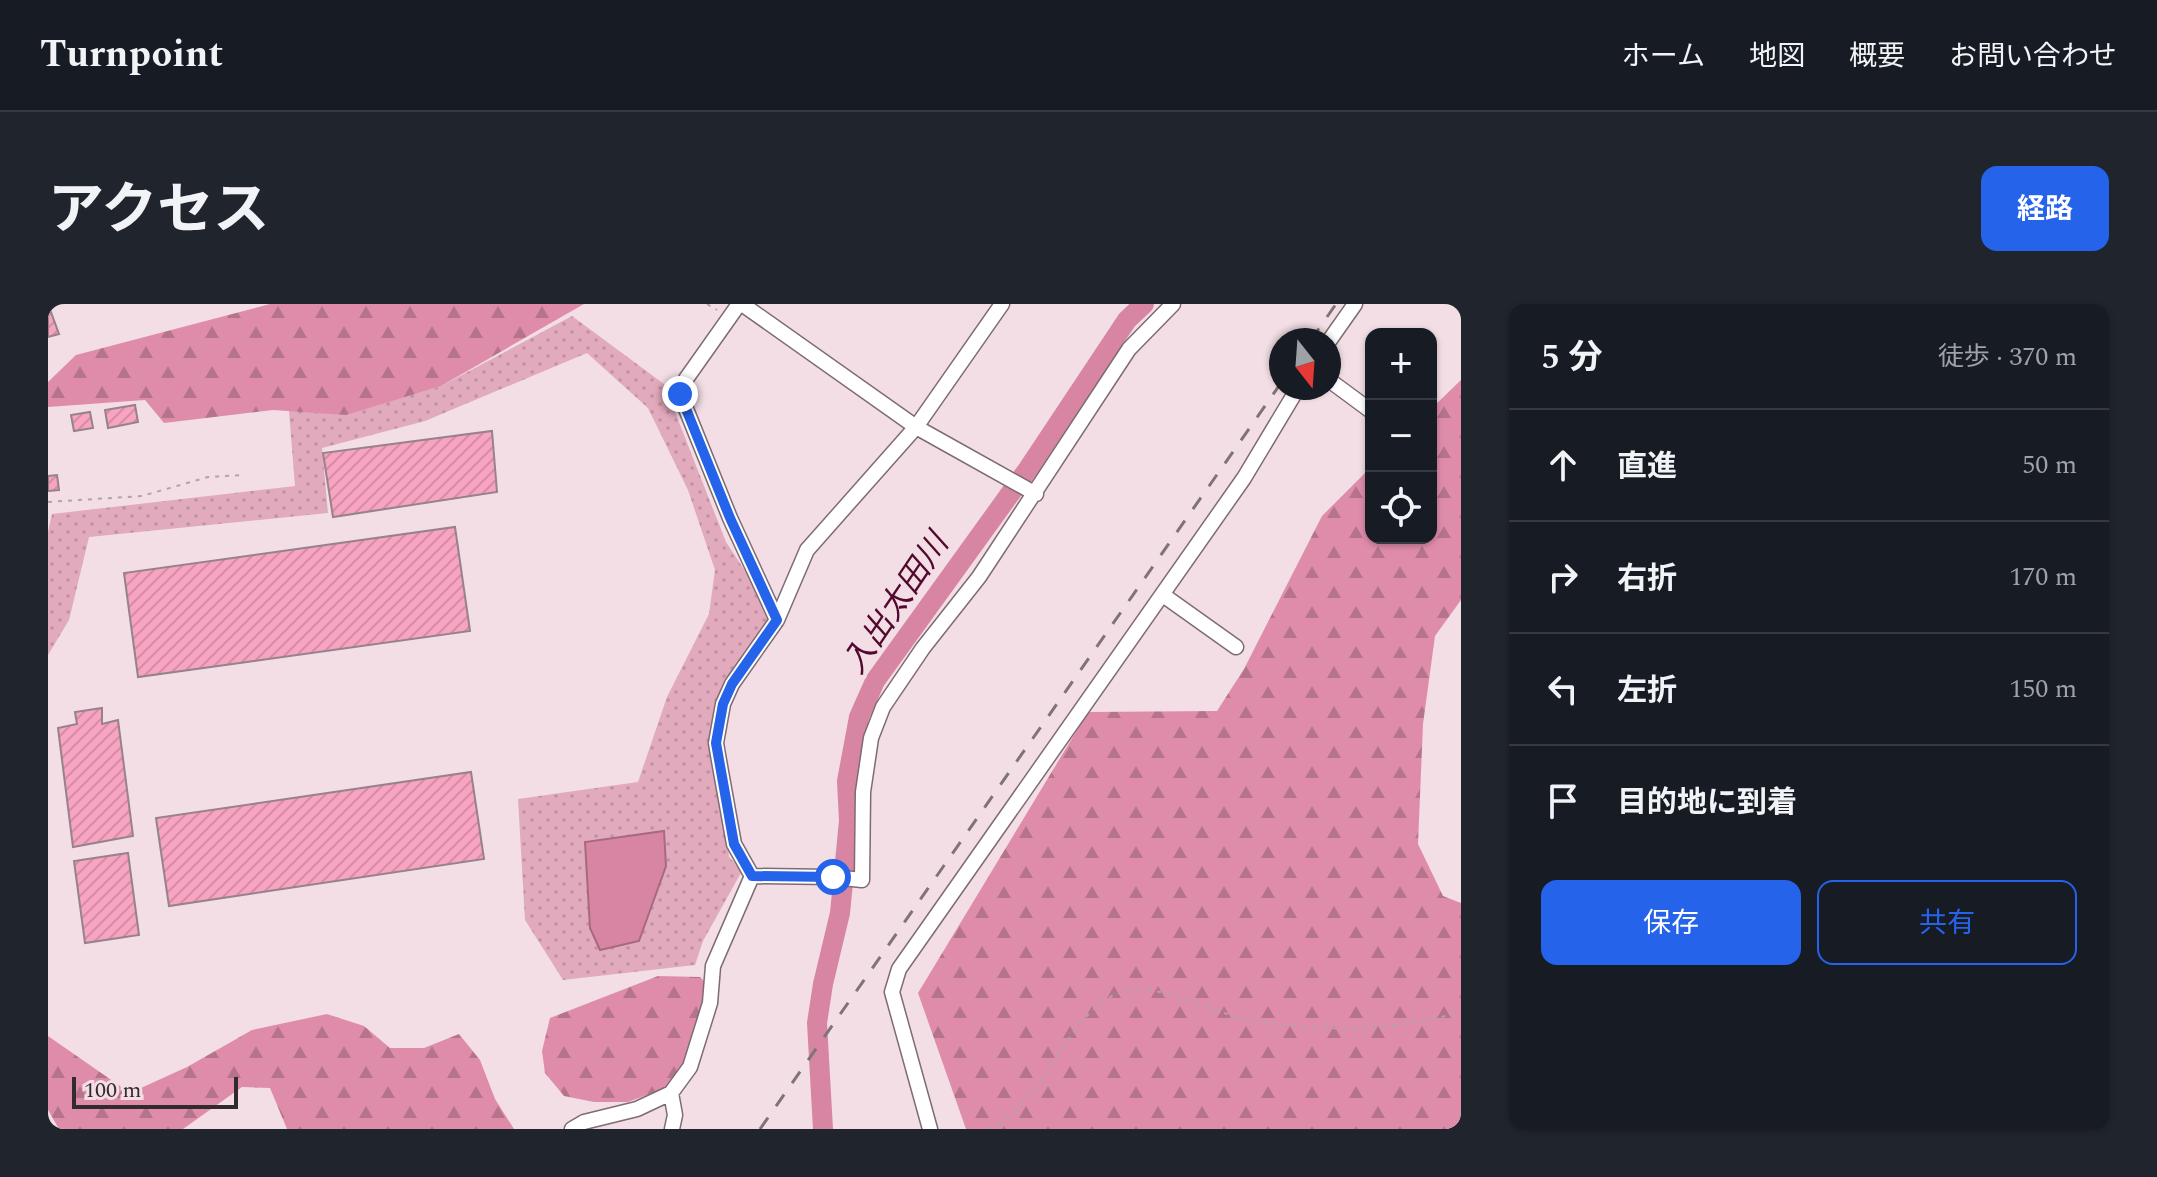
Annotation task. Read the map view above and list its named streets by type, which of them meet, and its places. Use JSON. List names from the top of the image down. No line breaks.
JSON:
{"water":["入出太田川"],"scale_bar":"100 m","north":"bottom","page":{"header":"Turnpoint","nav":["ホーム","地図","概要","お問い合わせ"],"title":"アクセス","buttons":["経路",["保存","共有"]],"heading":["5 分","徒歩 · 370 m"],"map_buttons":["+","−"],"list":[["直進","50 m"],["右折","170 m"],["左折","150 m"],"目的地に到着"],"scale":"100 m"}}
